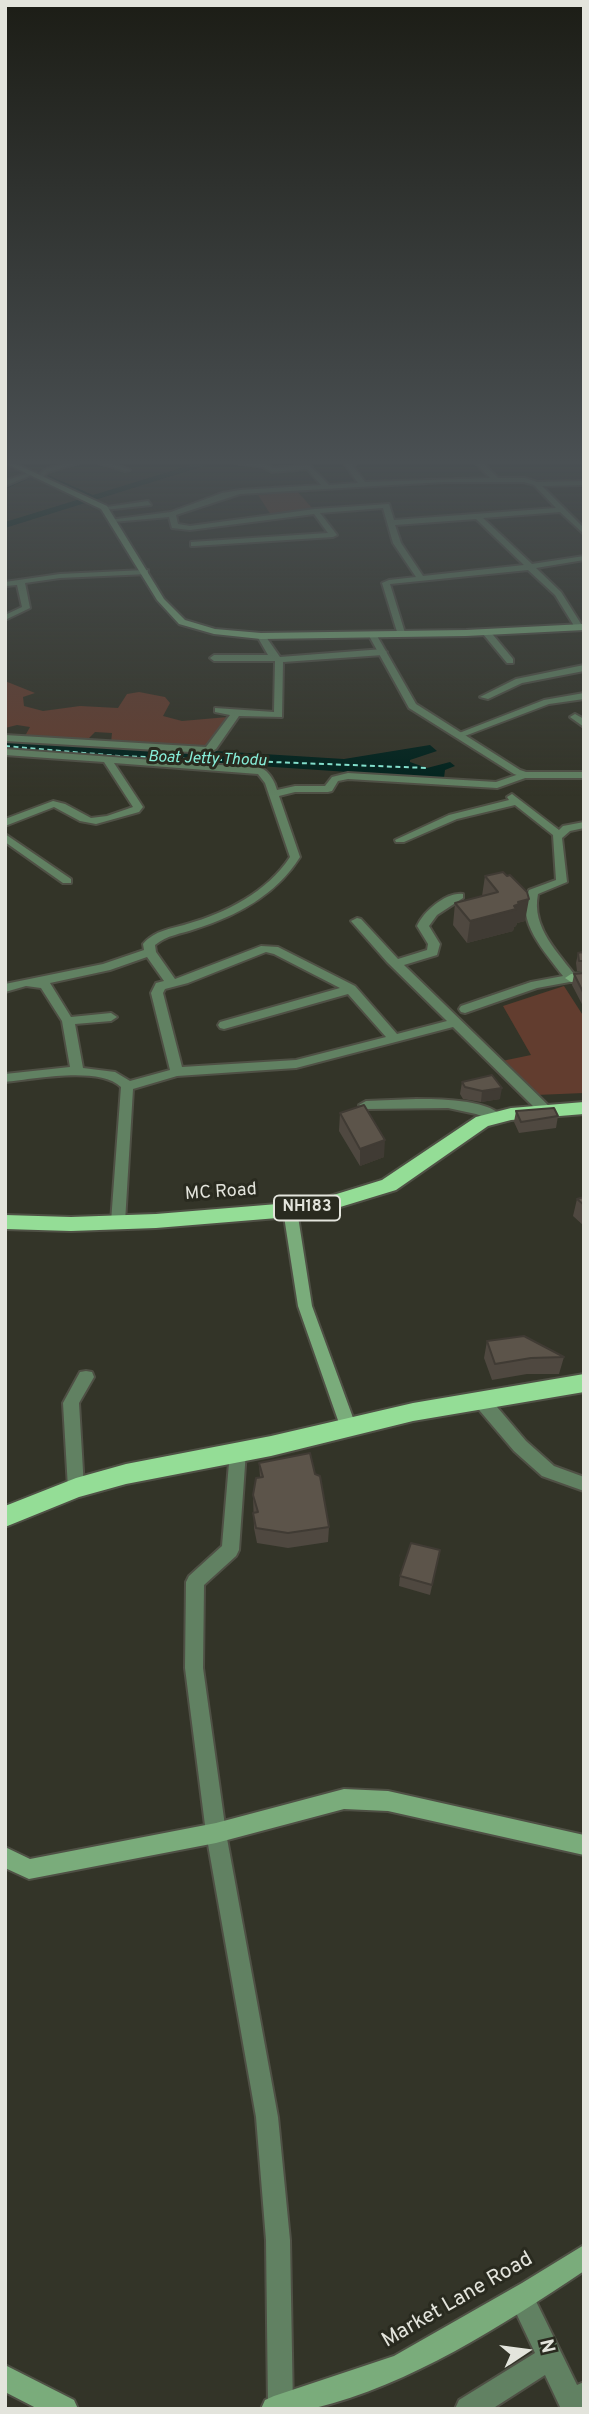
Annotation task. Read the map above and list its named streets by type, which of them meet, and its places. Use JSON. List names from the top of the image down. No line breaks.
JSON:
{"streets":{"highway":["MC Road","NH183"],"main road":["Market Lane Road"]},"water":["Boat Jetty Thodu"],"north":"right"}
